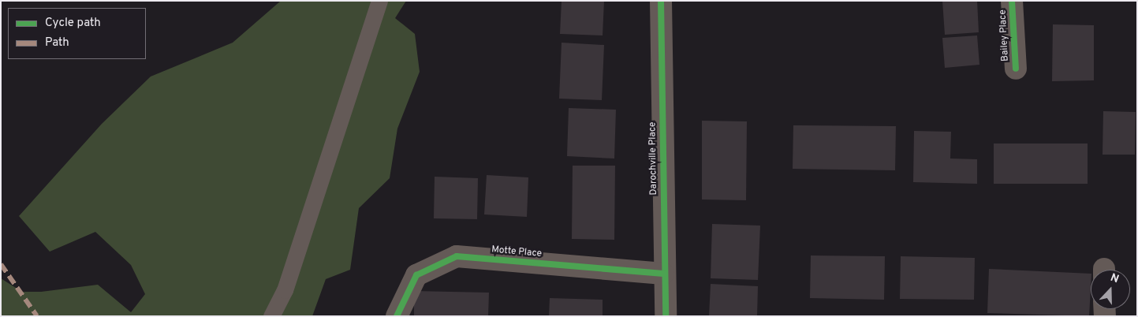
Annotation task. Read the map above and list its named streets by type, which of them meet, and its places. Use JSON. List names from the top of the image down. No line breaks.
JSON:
{"streets":{"street":["Bailey Place","Darochville Place","Motte Place"]},"crossings":[["Darochville Place","Motte Place"]],"legend":["Cycle path","Path"],"north":"top"}
